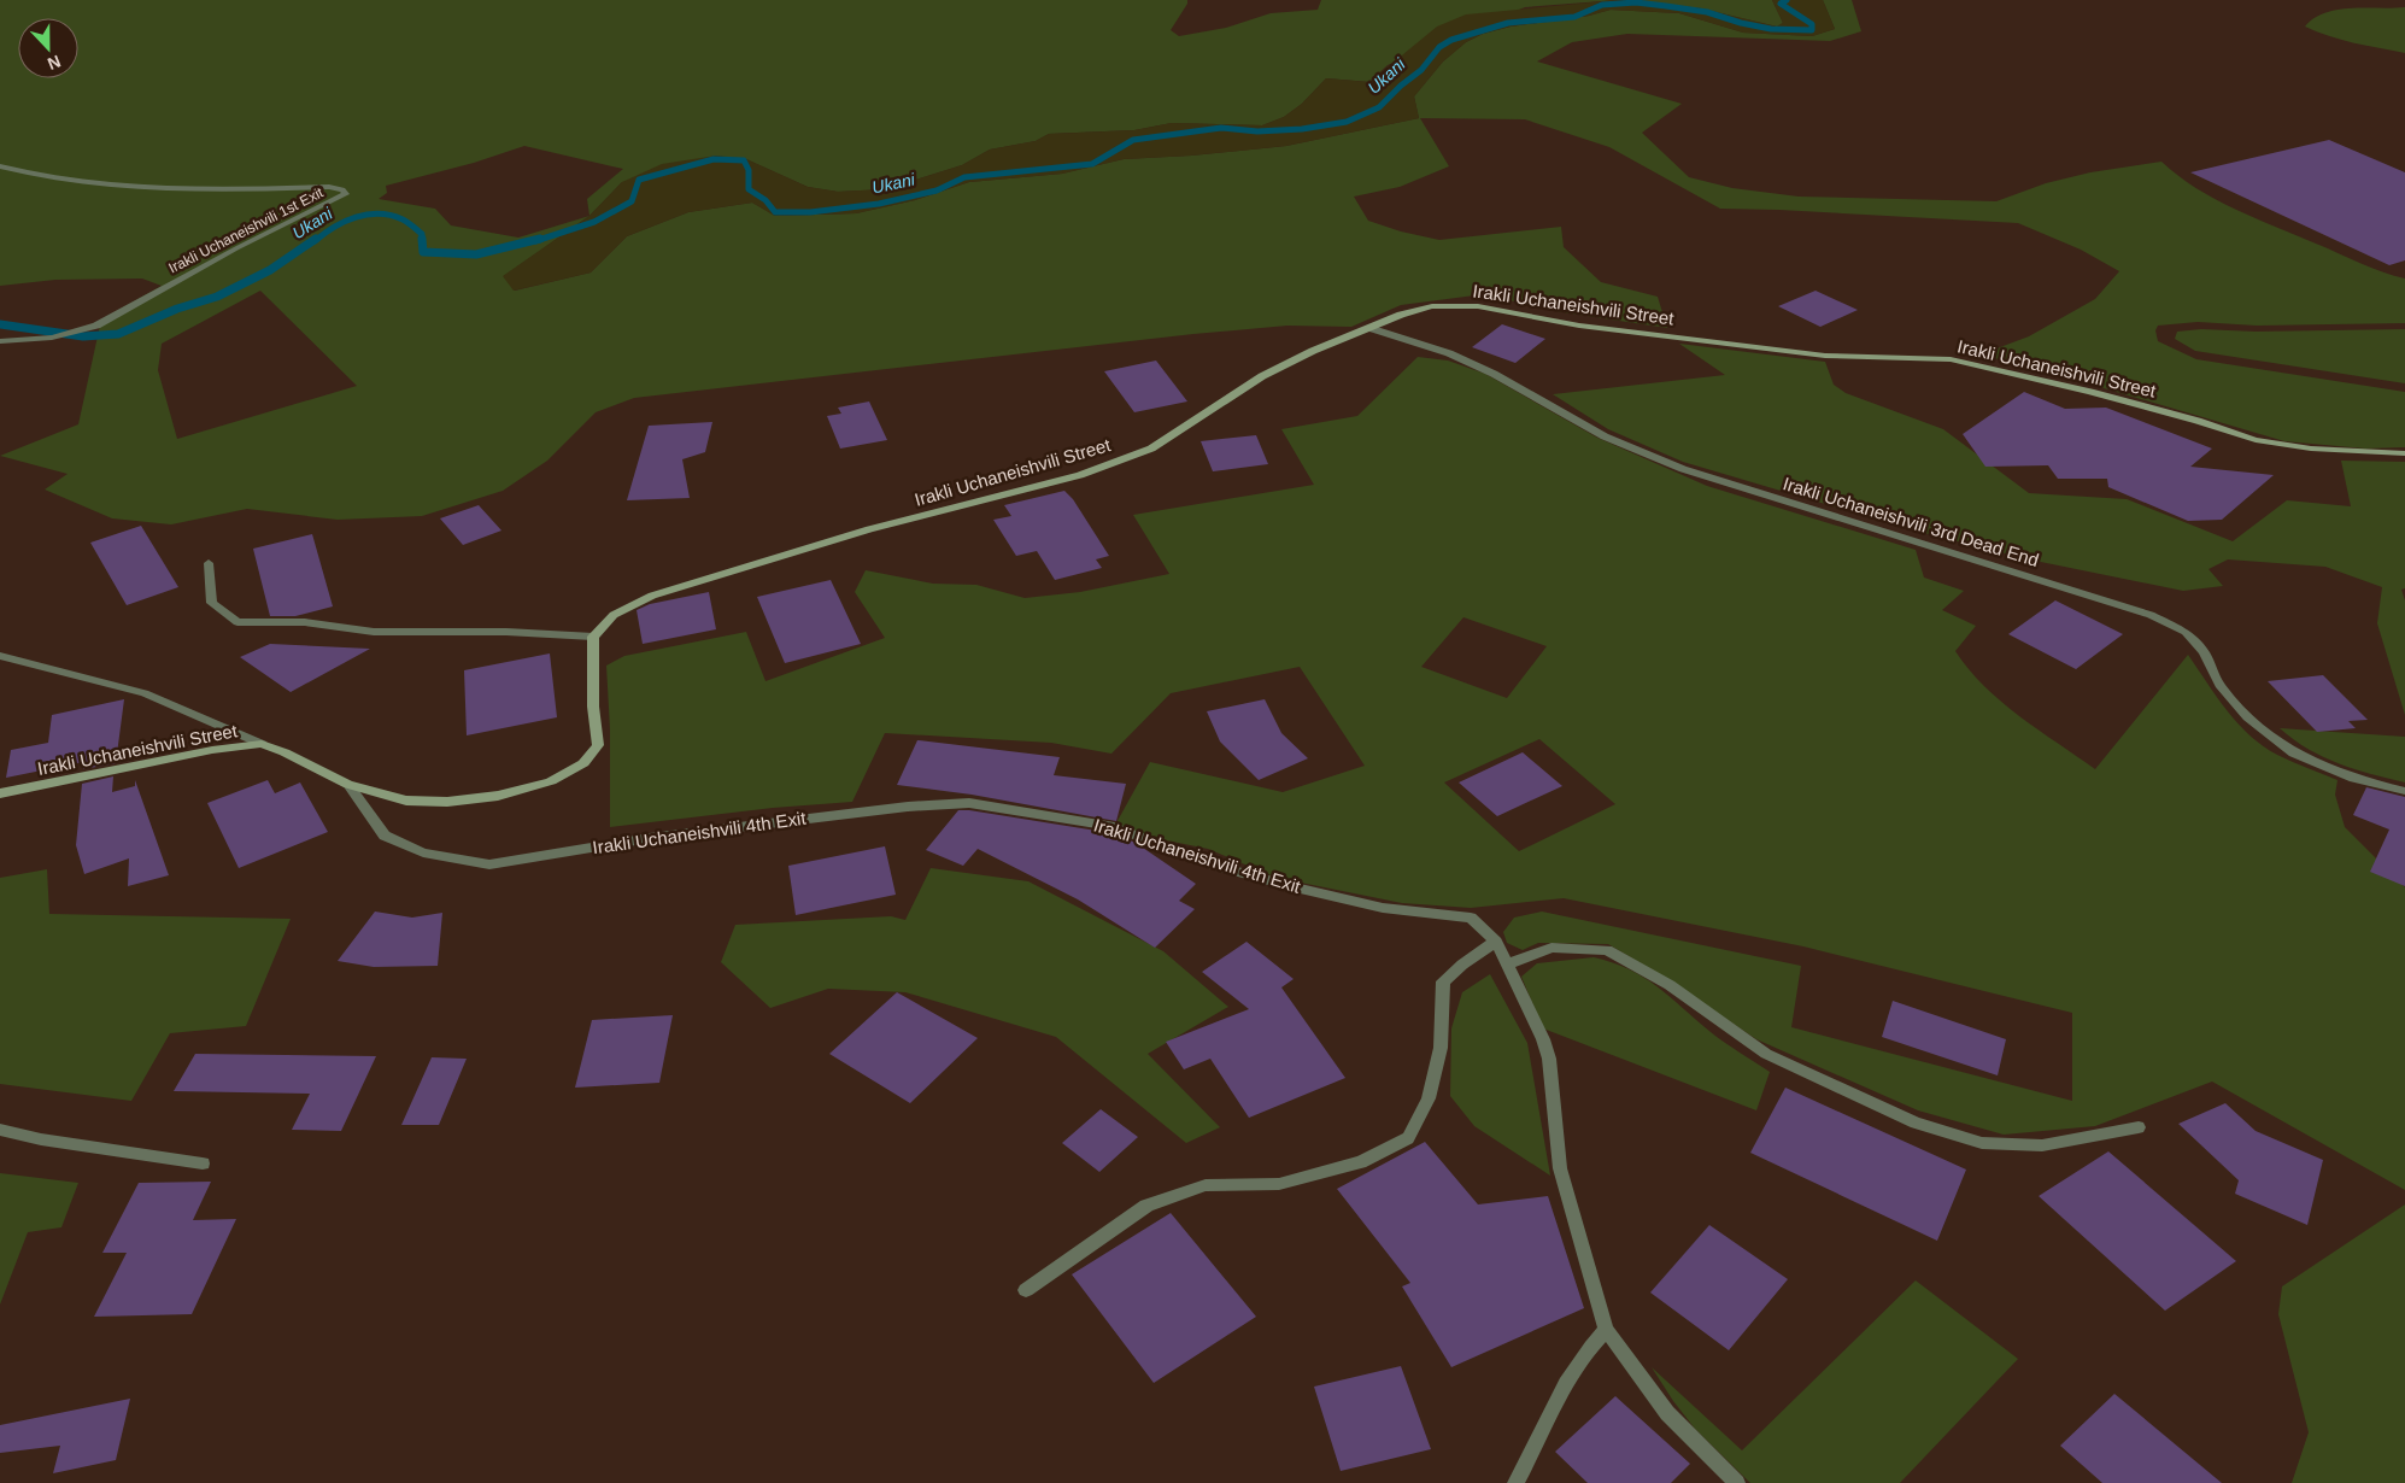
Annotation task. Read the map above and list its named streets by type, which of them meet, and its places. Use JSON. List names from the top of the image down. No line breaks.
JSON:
{"streets":{"street":["Irakli Uchaneishvili 1st Exit","Irakli Uchaneishvili Street","Irakli Uchaneishvili 3rd Dead End","Irakli Uchaneishvili 4th Exit"]},"crossings":[["Irakli Uchaneishvili Street","Irakli Uchaneishvili 3rd Dead End"],["Irakli Uchaneishvili Street","Irakli Uchaneishvili 4th Exit"]],"water":["Ukani"],"north":"bottom"}
